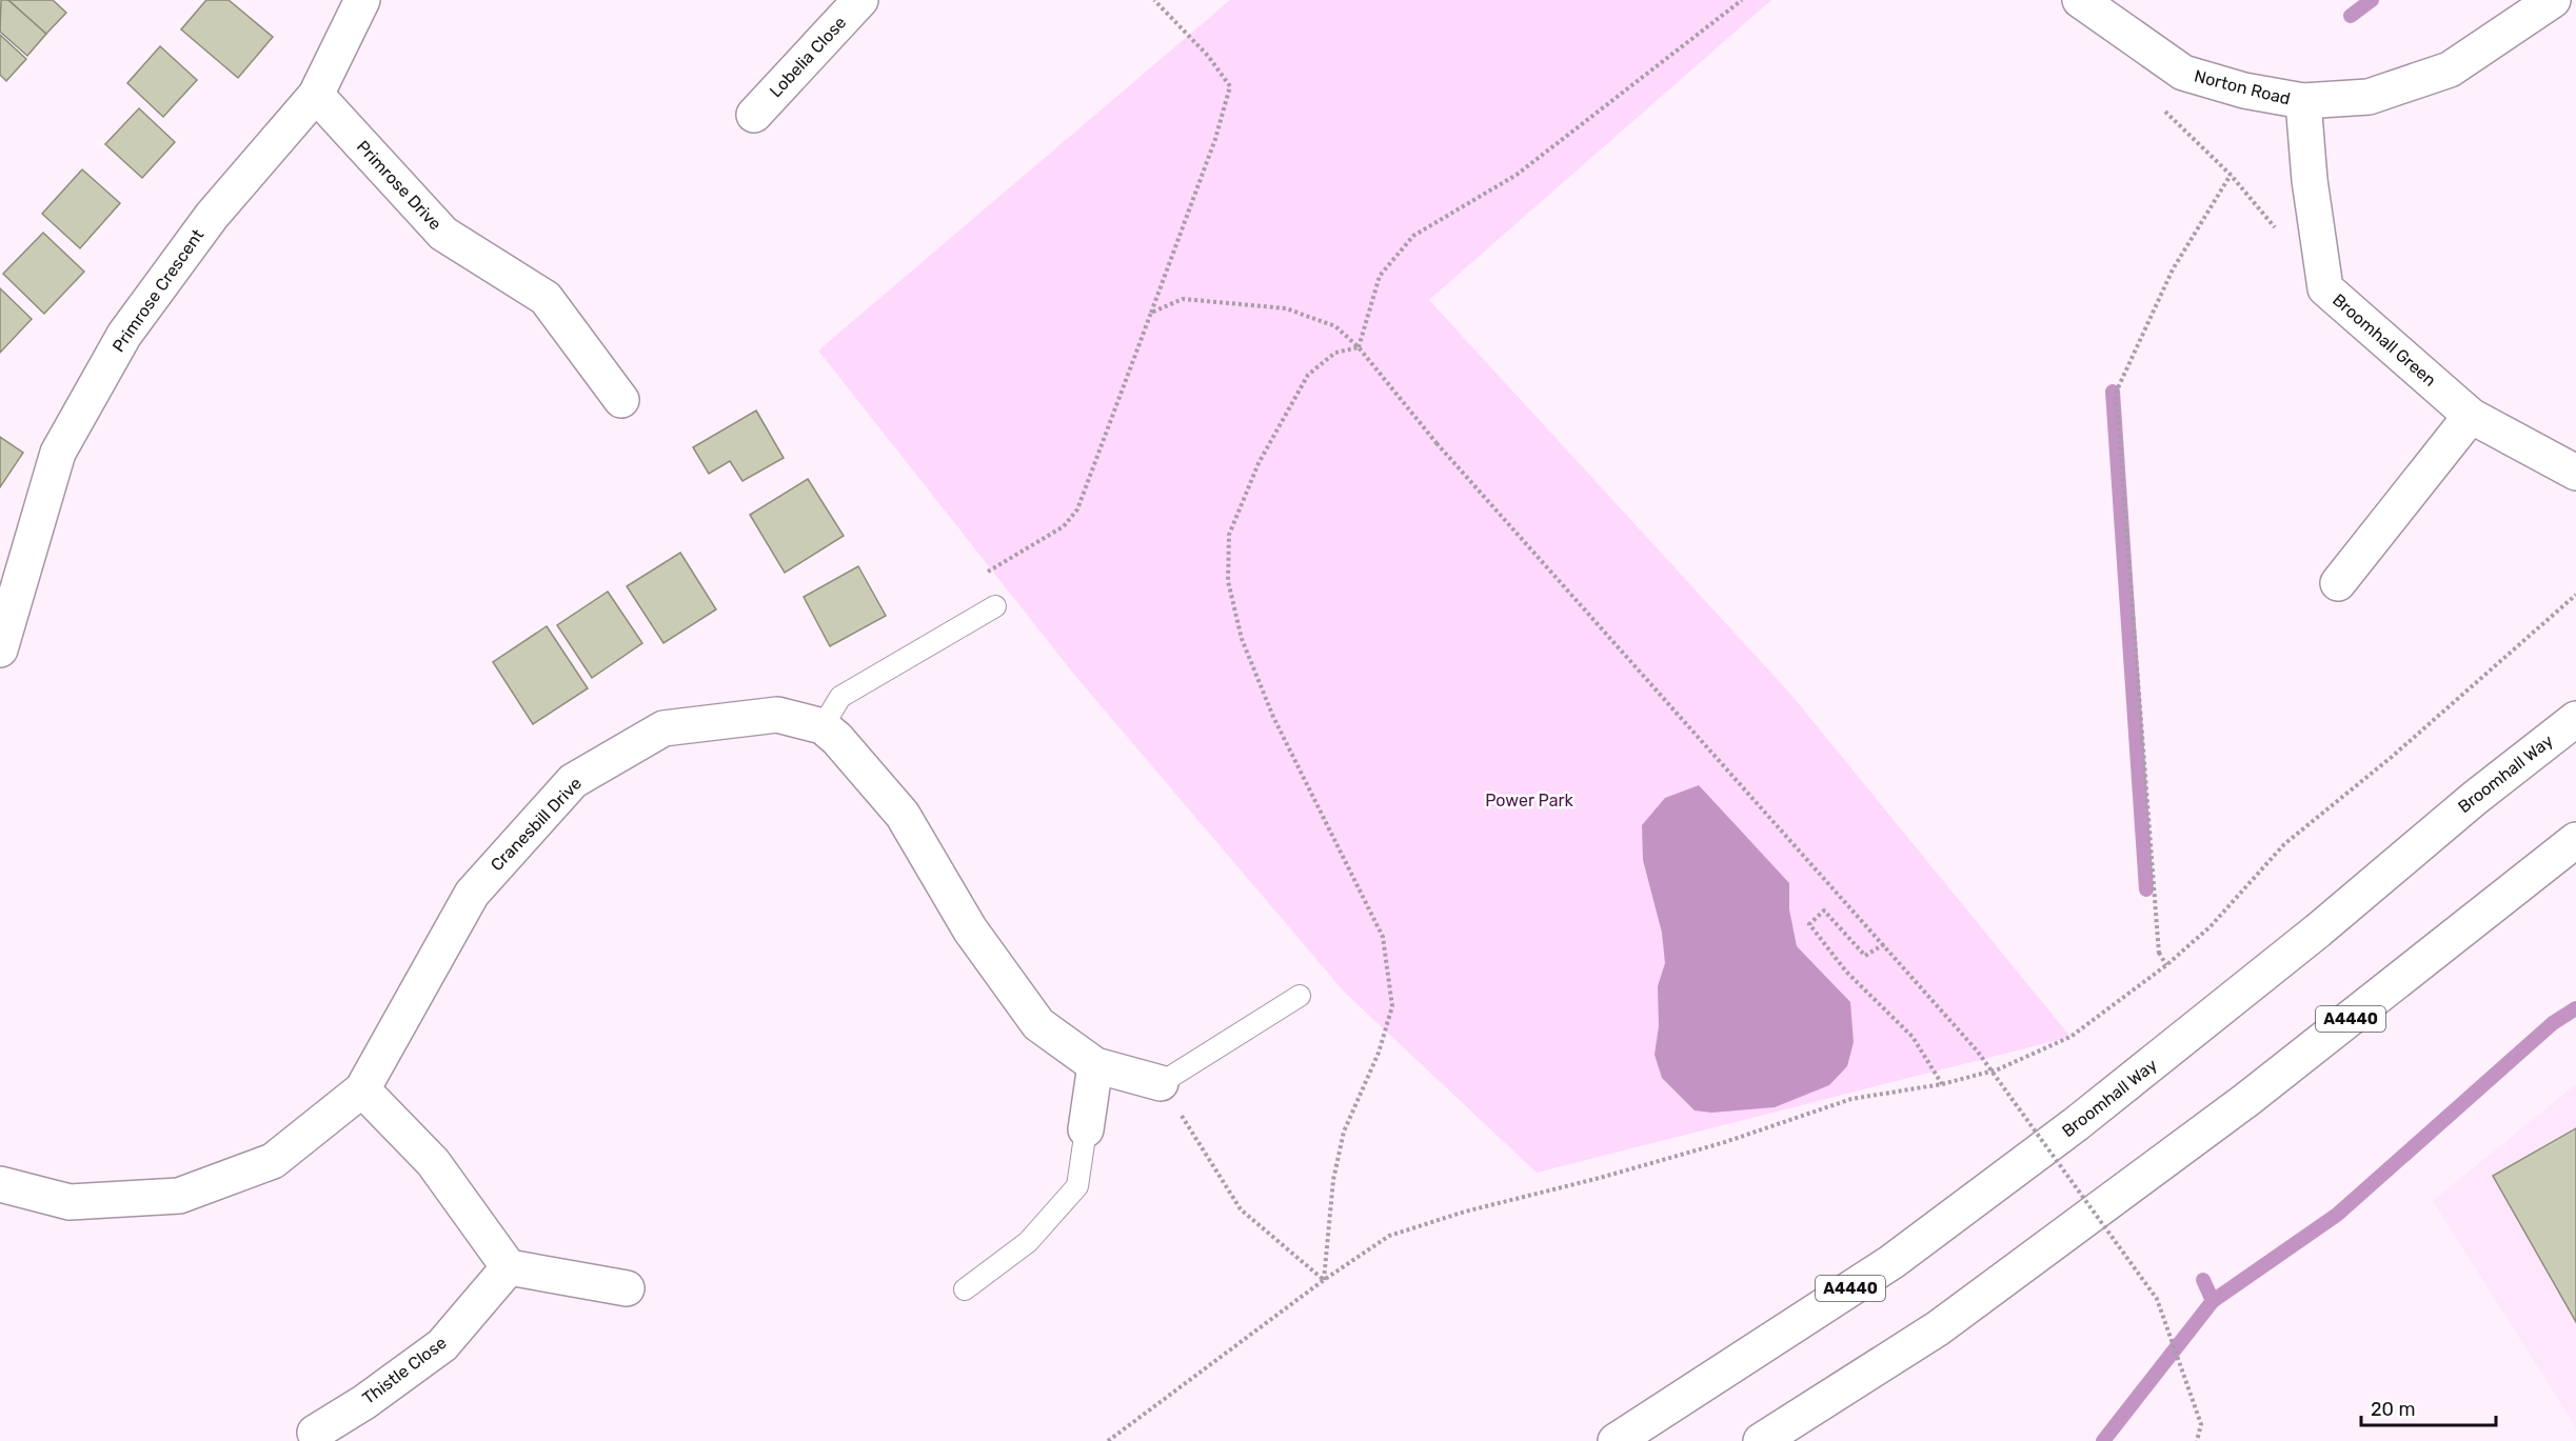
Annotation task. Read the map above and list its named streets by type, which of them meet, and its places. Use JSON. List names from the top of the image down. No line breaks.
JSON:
{"streets":{"main road":["Lobelia Close","Norton Road","Primrose Drive","Primrose Crescent","Broomhall Green","Broomhall Way","Cranesbill Drive","A4440","Thistle Close"]},"crossings":[["Norton Road","Broomhall Green"],["Primrose Drive","Primrose Crescent"]],"parks":["Power Park"],"scale_bar":"20 m"}
